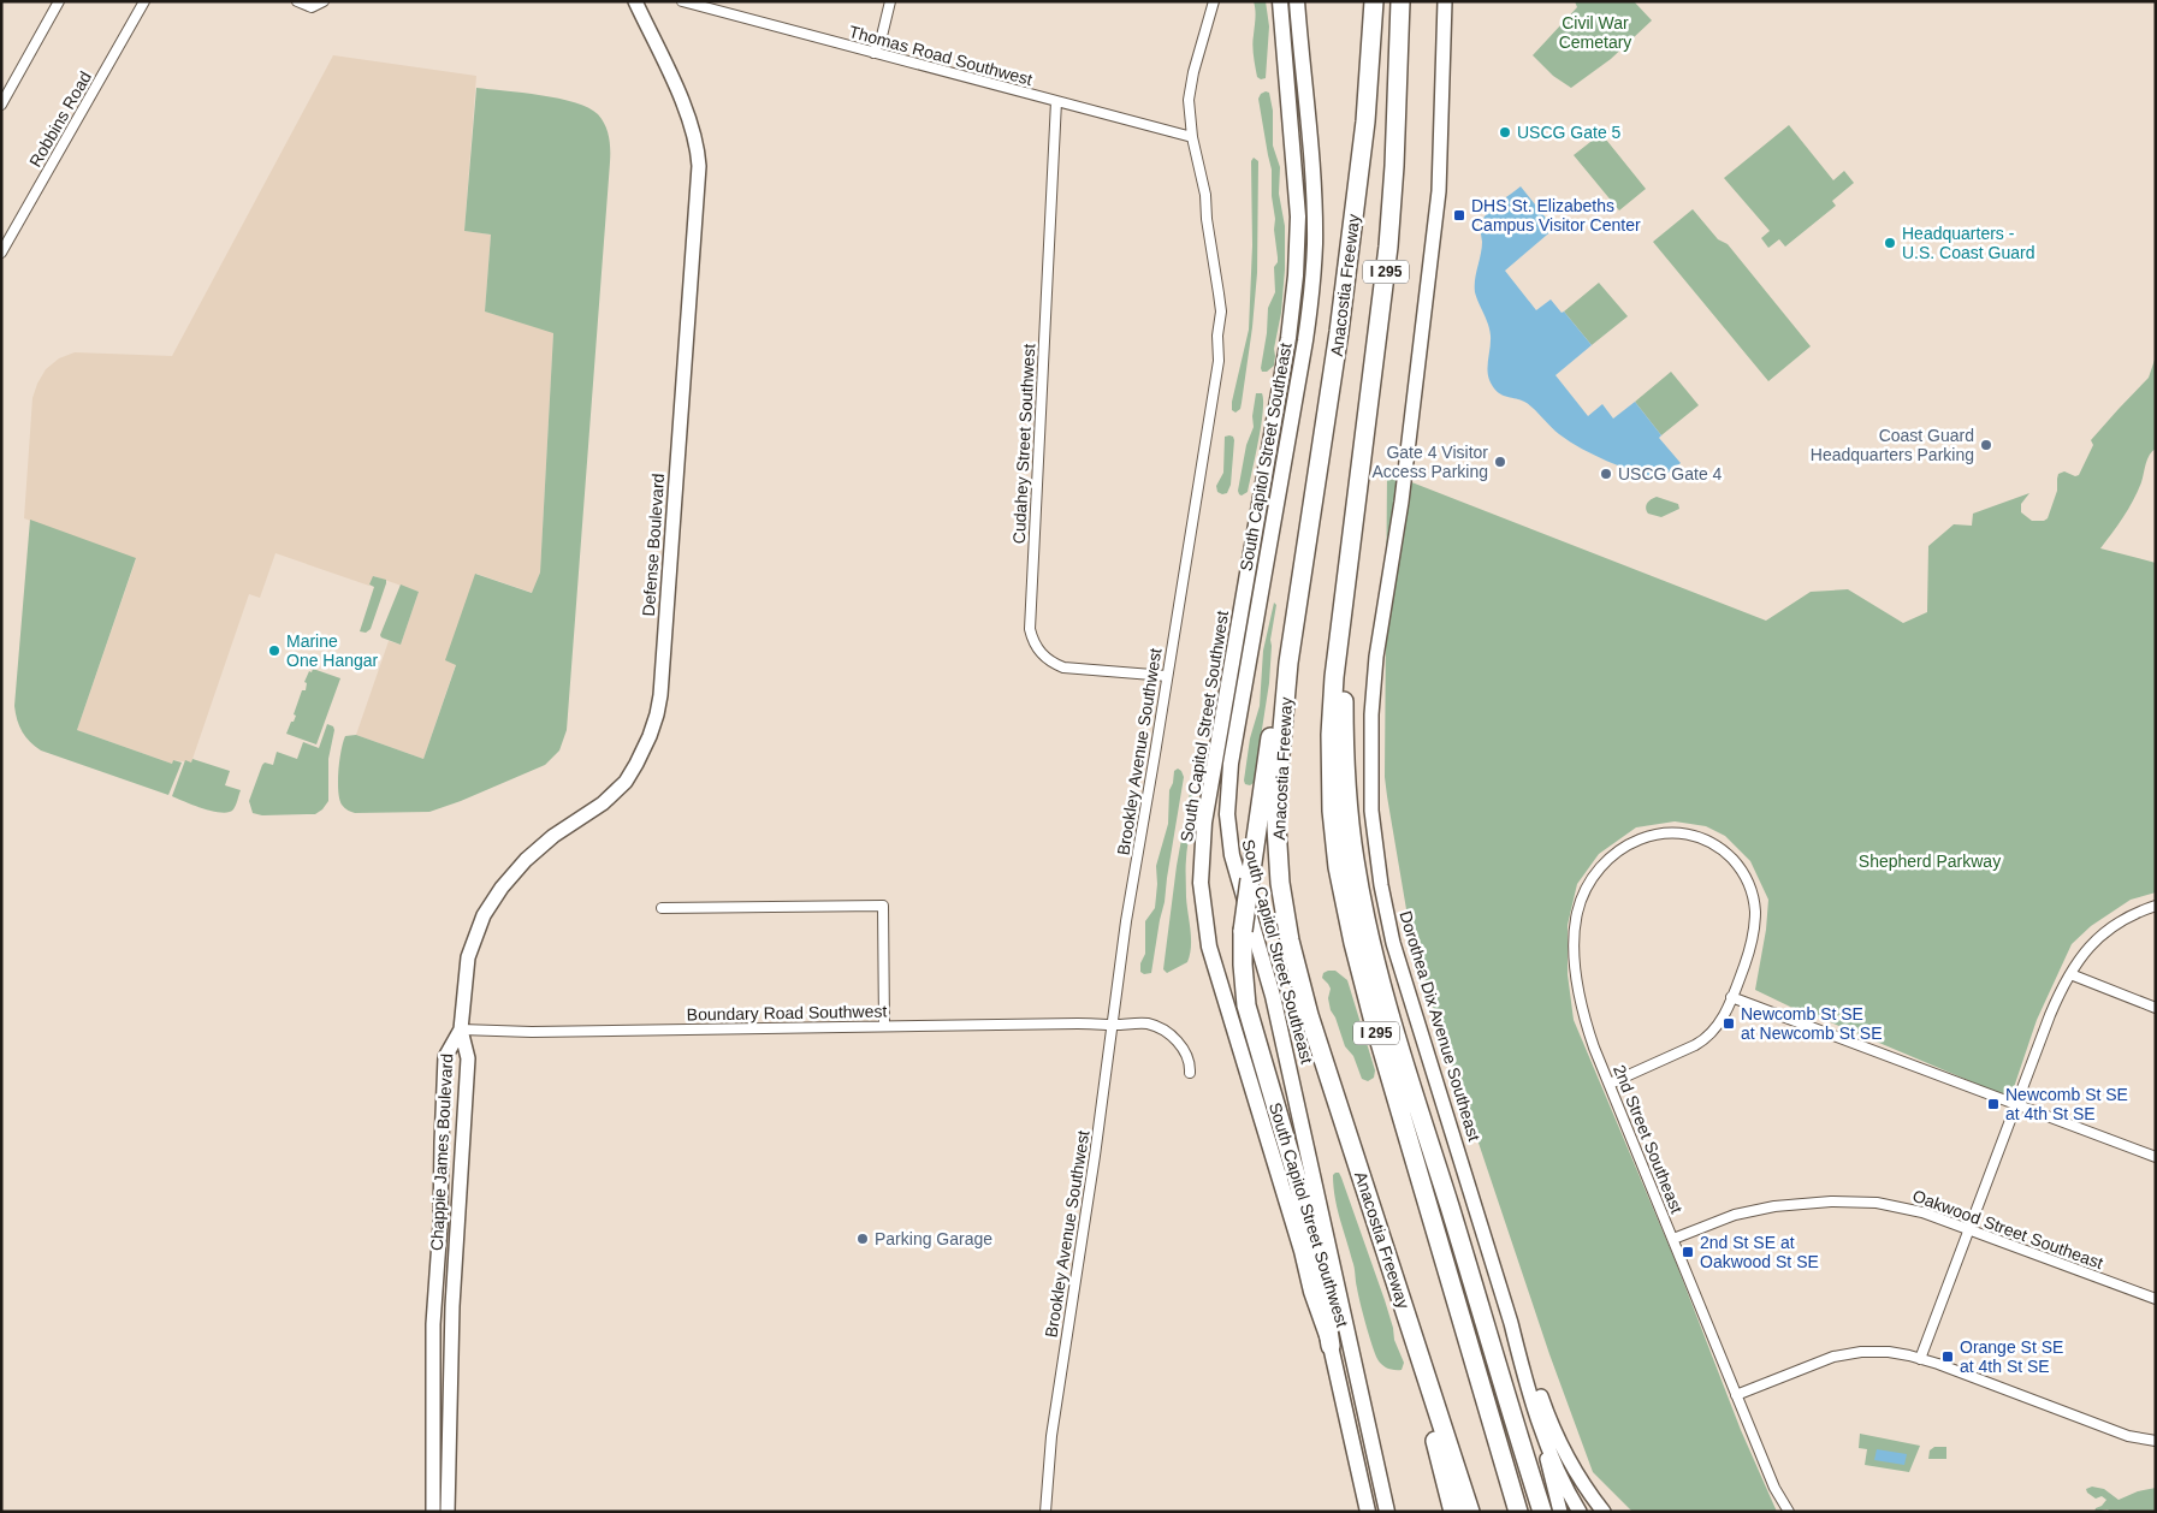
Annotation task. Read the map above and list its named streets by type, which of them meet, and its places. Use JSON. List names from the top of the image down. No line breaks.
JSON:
{"streets":{"highway":["I 295","Anacostia Freeway"],"main road":["South Capitol Street Southeast","South Capitol Street Southwest"],"street":["Thomas Road Southwest","Robbins Road","Cudahey Street Southwest","Defense Boulevard","Brookley Avenue Southwest","Boundary Road Southwest","Dorothea Dix Avenue Southeast","2nd Street Southeast","Chappie James Boulevard","Oakwood Street Southeast"]},"crossings":[["Thomas Road Southwest","Cudahey Street Southwest"],["Thomas Road Southwest","Brookley Avenue Southwest"],["Cudahey Street Southwest","Brookley Avenue Southwest"],["Defense Boulevard","Boundary Road Southwest"],["Defense Boulevard","Chappie James Boulevard"],["Brookley Avenue Southwest","Boundary Road Southwest"],["Boundary Road Southwest","Chappie James Boulevard"],["2nd Street Southeast","Oakwood Street Southeast"]],"parks":["Civil War Cemetary","Shepherd Parkway"],"places":{"other":["USCG Gate 5","Headquarters - U.S. Coast Guard","Coast Guard Headquarters Parking","Gate 4 Visitor Access Parking","USCG Gate 4","Marine One Hangar","Parking Garage"],"transit":["DHS St. Elizabeths Campus Visitor Center","Newcomb St SE at Newcomb St SE","Newcomb St SE at 4th St SE","2nd St SE at Oakwood St SE","Orange St SE at 4th St SE"]}}
